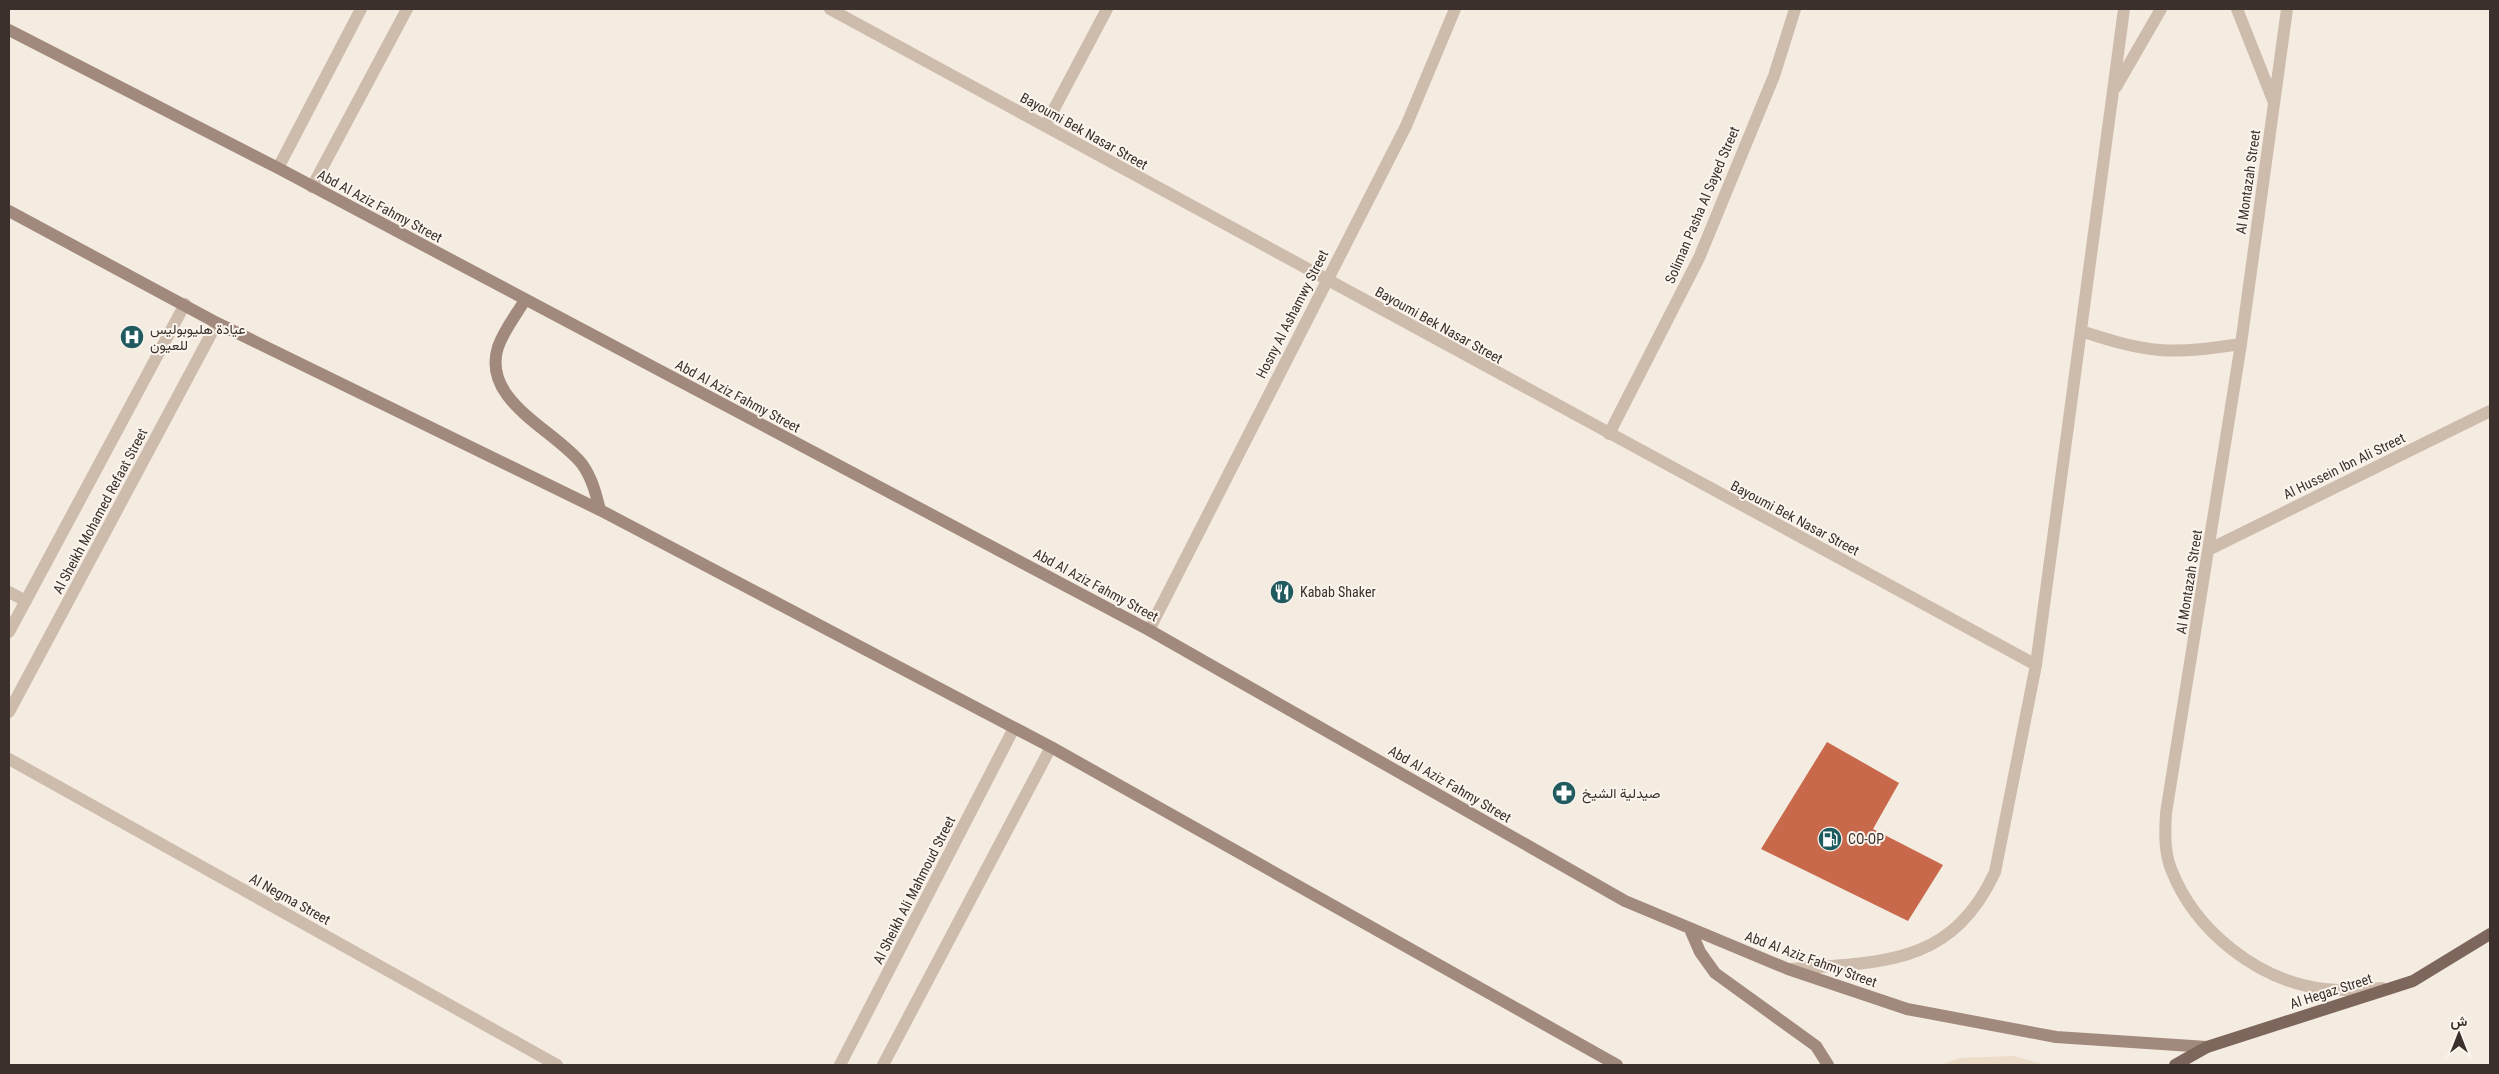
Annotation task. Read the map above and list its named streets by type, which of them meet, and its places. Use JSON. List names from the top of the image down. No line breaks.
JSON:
{"streets":{"main road":["Abd Al Aziz Fahmy Street","Al Hegaz Street"],"street":["Bayoumi Bek Nasar Street","Al Montazah Street","Soliman Pasha Al Sayed Street","Hosny Al Ashamwy Street","Al Hussein Ibn Ali Street","Al Sheikh Mohamed Refaat Street","Al Sheikh Ali Mahmoud Street","Al Negma Street"]},"crossings":[["Bayoumi Bek Nasar Street","Soliman Pasha Al Sayed Street"],["Bayoumi Bek Nasar Street","Hosny Al Ashamwy Street"],["Al Montazah Street","Al Hussein Ibn Ali Street"],["Al Montazah Street","Al Hegaz Street"],["Abd Al Aziz Fahmy Street","Hosny Al Ashamwy Street"],["Abd Al Aziz Fahmy Street","Al Hegaz Street"]],"places":{"hospital":["عيادة هليوبوليس للعيون"],"restaurant":["Kabab Shaker"],"pharmacy":["صيدلية الشيخ"],"fuel station":["CO-OP"]},"north":"top"}
